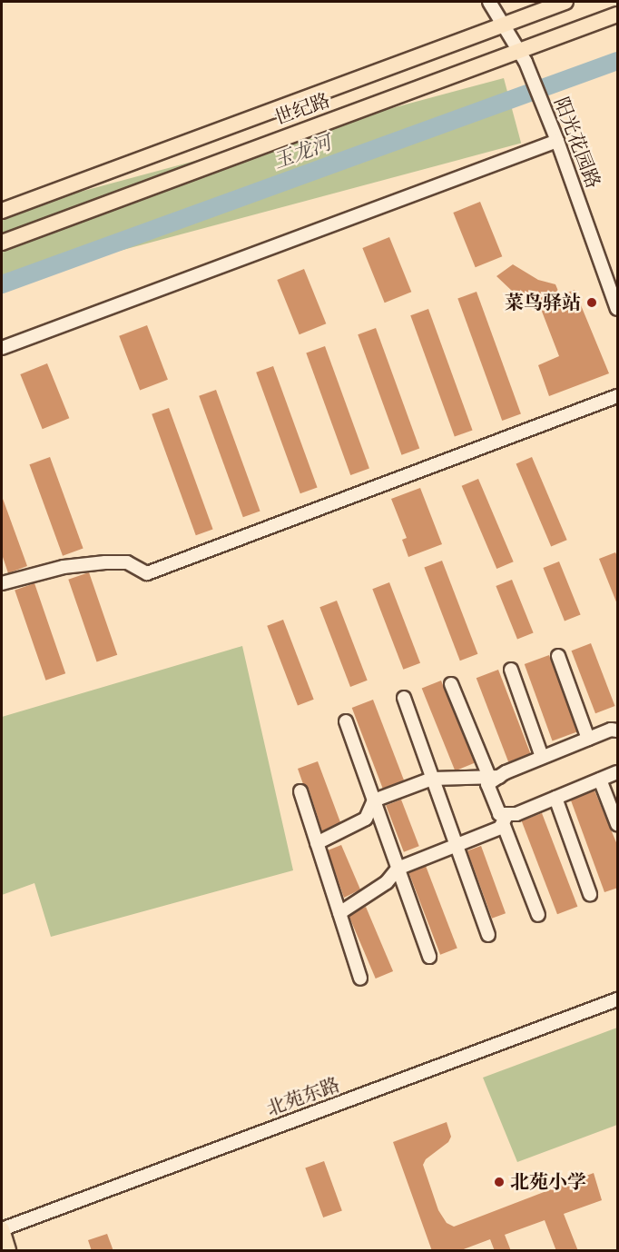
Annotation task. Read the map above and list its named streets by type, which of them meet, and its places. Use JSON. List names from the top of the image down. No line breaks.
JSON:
{"streets":{"main road":["世纪路"],"street":["阳光花园路","北苑东路"]},"crossings":[["世纪路","阳光花园路"]],"water":["玉龙河"],"places":["菜鸟驿站","北苑小学"]}
